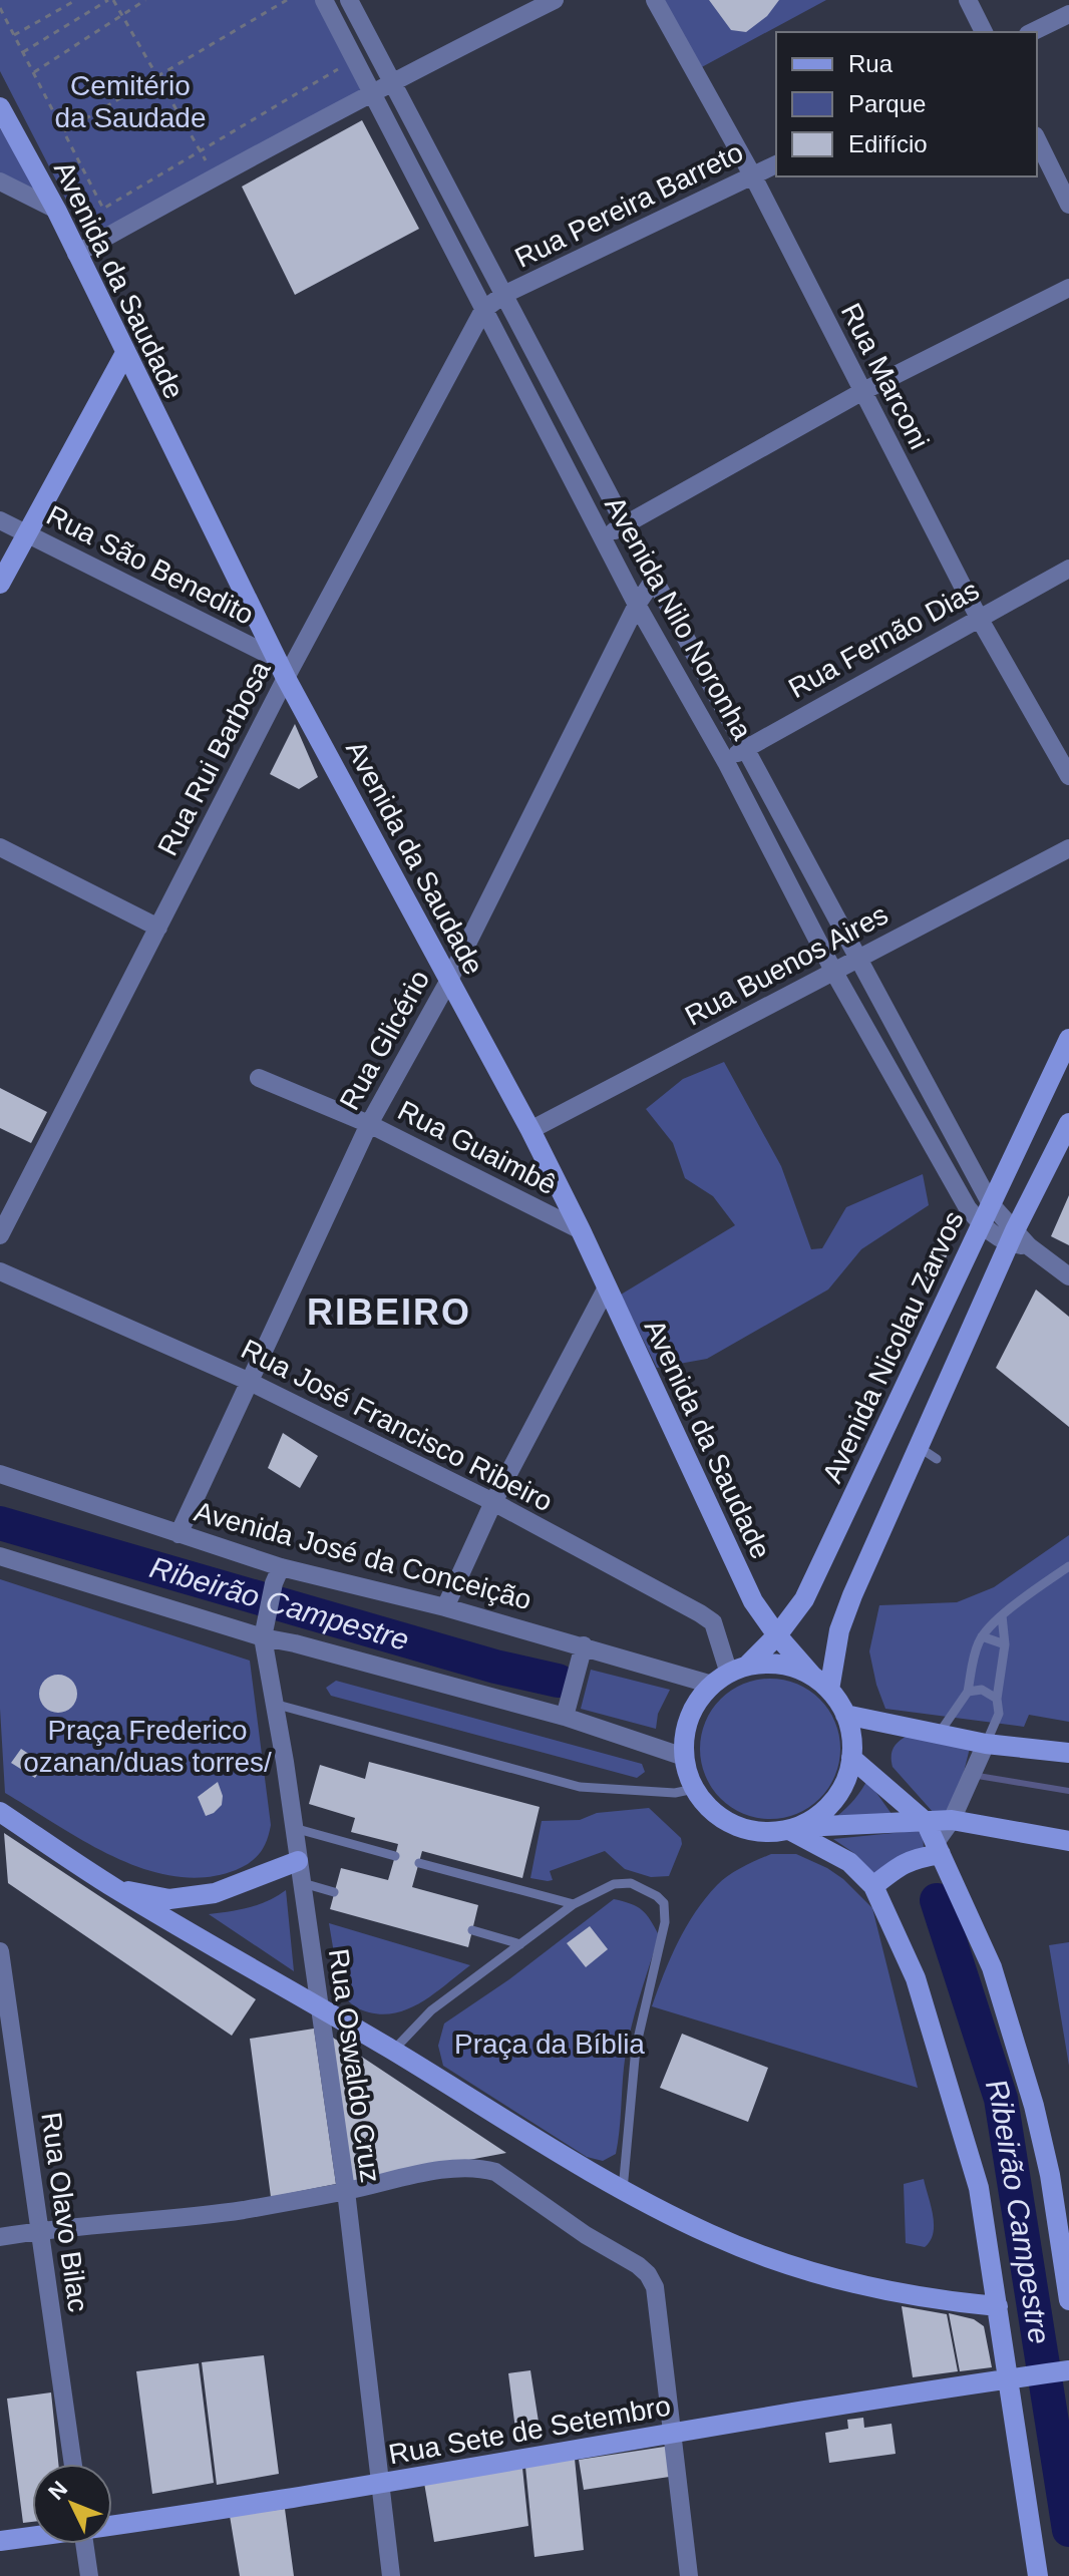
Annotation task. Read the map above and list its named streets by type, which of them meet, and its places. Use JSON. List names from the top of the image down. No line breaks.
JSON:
{"streets":{"main road":["Avenida da Saudade","Avenida Nicolau Zarvos","Rua Sete de Setembro"],"street":["Rua Pereira Barreto","Rua Marconi","Rua São Benedito","Avenida Nilo Noronha","Rua Fernão Dias","Rua Rui Barbosa","Rua Buenos Aires","Rua Glicério","Rua Guaimbê","Rua José Francisco Ribeiro","Avenida José da Conceição","Rua Oswaldo Cruz","Rua Olavo Bilac"]},"crossings":[["Rua Pereira Barreto","Rua Marconi"],["Rua Pereira Barreto","Avenida Nilo Noronha"],["Rua Pereira Barreto","Rua Rui Barbosa"],["Avenida da Saudade","Rua São Benedito"],["Avenida da Saudade","Rua Rui Barbosa"],["Avenida da Saudade","Rua Buenos Aires"],["Avenida da Saudade","Rua Glicério"],["Avenida da Saudade","Rua Guaimbê"],["Avenida da Saudade","Avenida Nicolau Zarvos"],["Avenida da Saudade","Rua José Francisco Ribeiro"],["Avenida da Saudade","Avenida José da Conceição"],["Rua Marconi","Rua Fernão Dias"],["Avenida Nilo Noronha","Rua Fernão Dias"],["Avenida Nilo Noronha","Rua Rui Barbosa"],["Avenida Nilo Noronha","Rua Buenos Aires"],["Avenida Nilo Noronha","Rua Glicério"],["Avenida Nilo Noronha","Avenida Nicolau Zarvos"],["Rua Glicério","Rua Guaimbê"],["Rua Glicério","Rua José Francisco Ribeiro"],["Rua Glicério","Avenida José da Conceição"],["Avenida Nicolau Zarvos","Rua José Francisco Ribeiro"],["Avenida Nicolau Zarvos","Avenida José da Conceição"],["Rua José Francisco Ribeiro","Avenida José da Conceição"],["Avenida José da Conceição","Rua Oswaldo Cruz"],["Rua Oswaldo Cruz","Rua Sete de Setembro"]],"districts":["RIBEIRO"],"water":["Ribeirão Campestre"],"parks":["Cemitério da Saudade","Praça Frederico ozanan/duas torres/","Praça da Bíblia"],"legend":["Rua","Parque","Edifício"],"north":"top left"}
